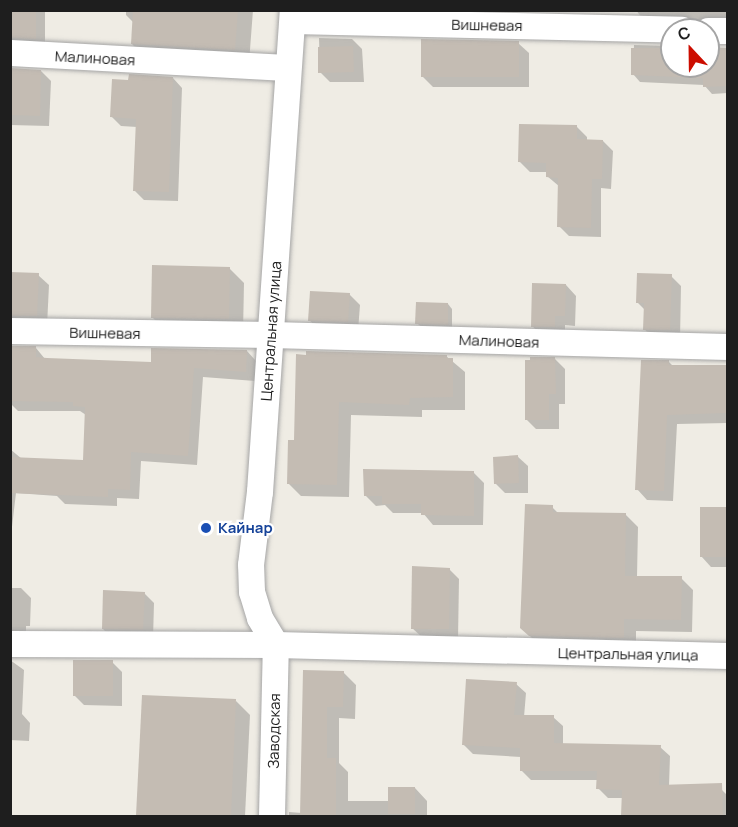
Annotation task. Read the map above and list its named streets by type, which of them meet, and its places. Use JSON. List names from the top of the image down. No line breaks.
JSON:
{"streets":{"street":["Вишневая","Малиновая","Центральная улица","Заводская"]},"crossings":[["Вишневая","Малиновая"],["Вишневая","Центральная улица"],["Малиновая","Центральная улица"],["Центральная улица","Заводская"]],"places":["Кайнар"],"north":"top"}
